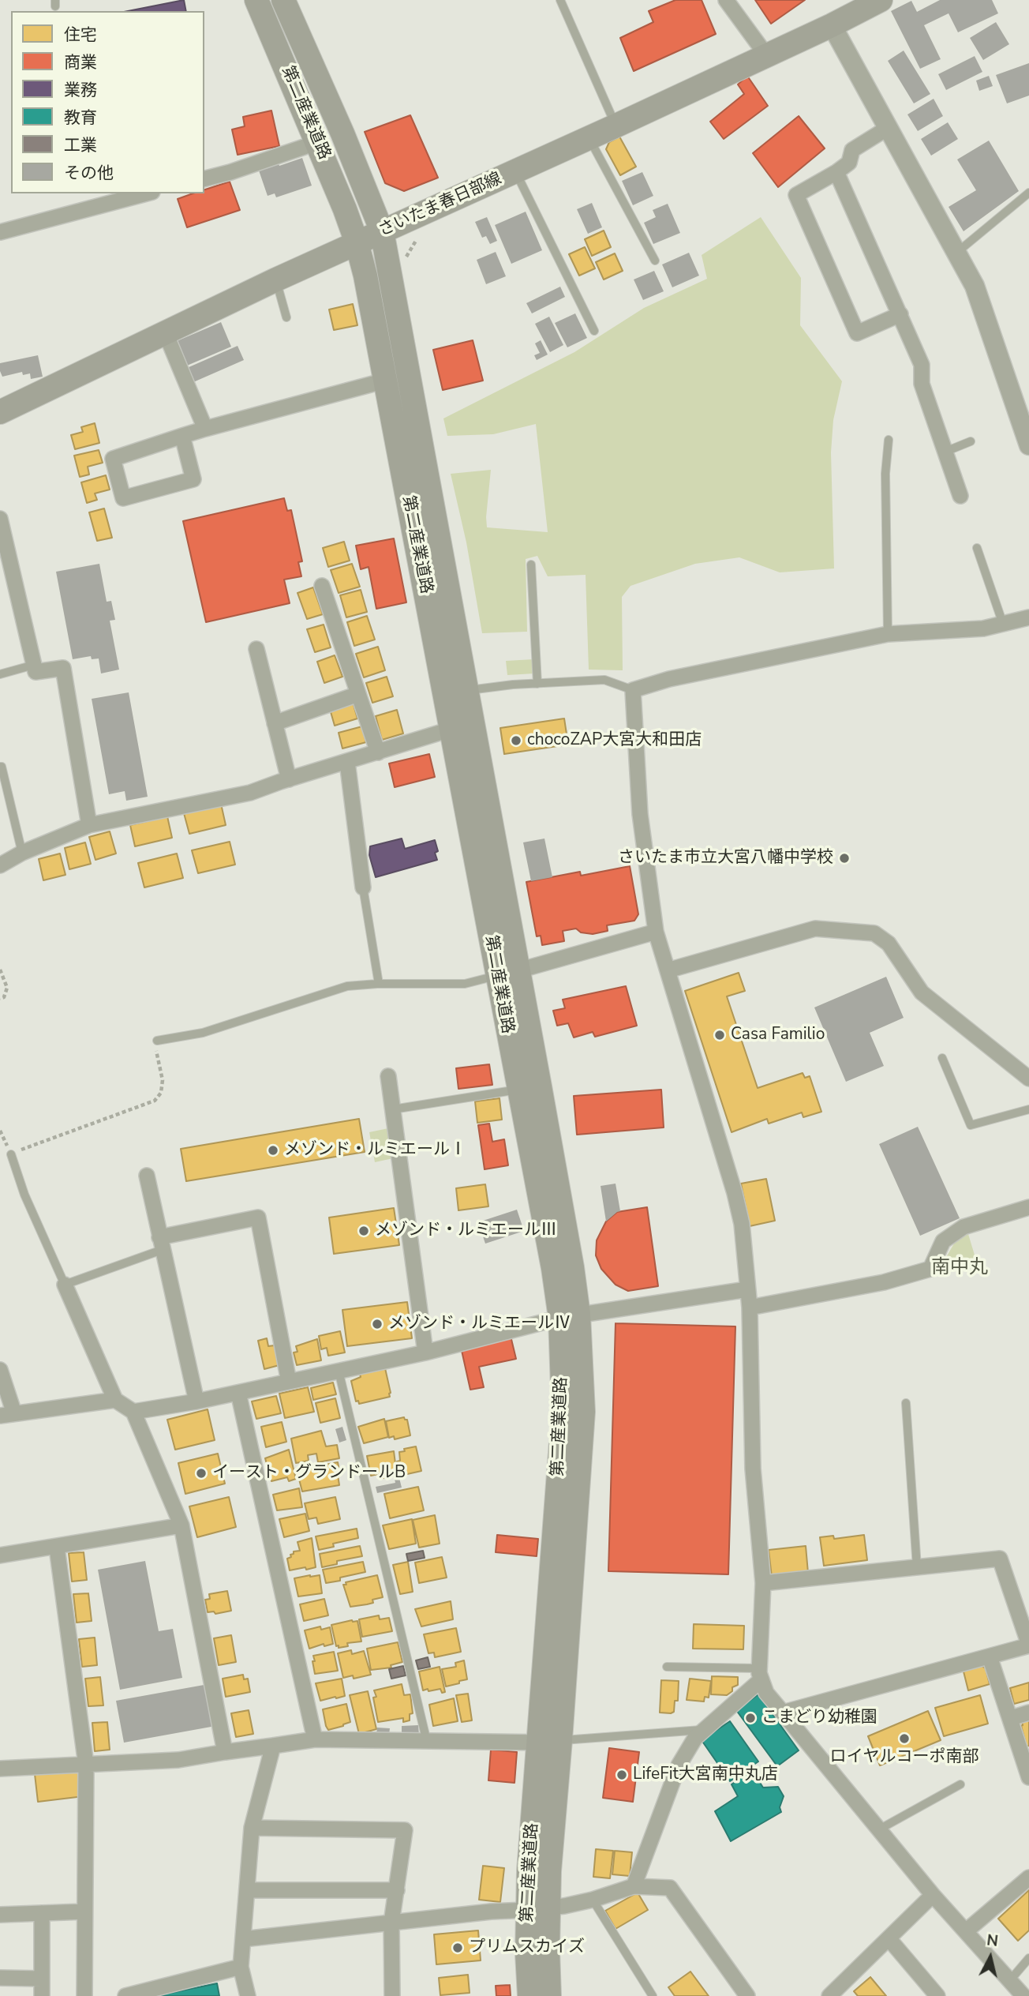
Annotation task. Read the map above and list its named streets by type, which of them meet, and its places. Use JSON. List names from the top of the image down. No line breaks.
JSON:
{"streets":{"main road":["第二産業道路","さいたま春日部線"]},"crossings":[["第二産業道路","さいたま春日部線"]],"districts":["南中丸"],"places":["chocoZAP大宮大和田店","さいたま市立大宮八幡中学校","Casa Familio","メゾンド・ルミエールⅠ","メゾンド・ルミエールⅢ","メゾンド・ルミエールⅣ","イースト・グランドールB","こまどり幼稚園","ロイヤルコーポ南部","LifeFit大宮南中丸店","プリムスカイズ"],"legend":["住宅","商業","業務","教育","工業","その他"],"north":"top"}
